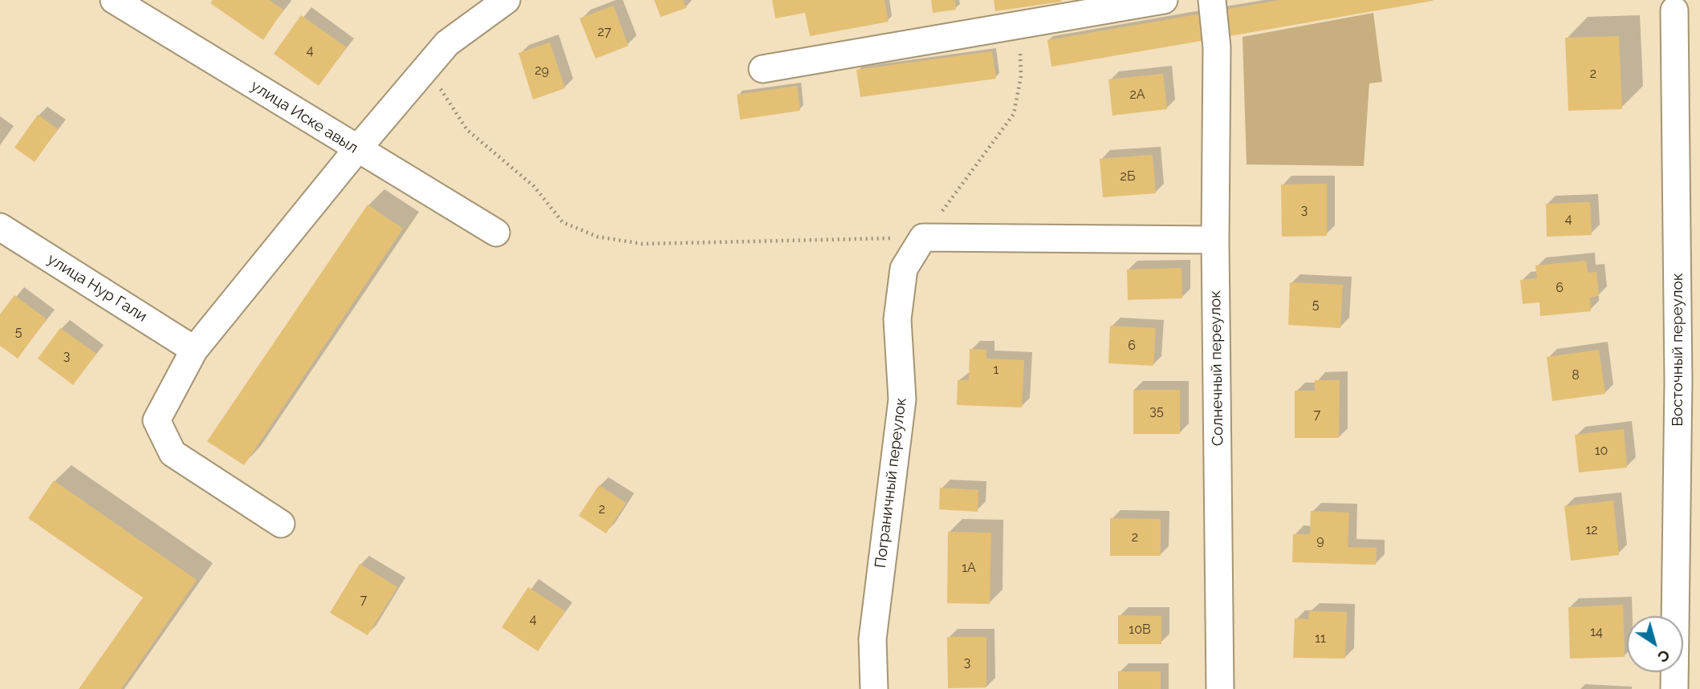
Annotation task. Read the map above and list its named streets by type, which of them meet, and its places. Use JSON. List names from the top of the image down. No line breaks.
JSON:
{"streets":{"street":["улица Иске авыл","улица Нур Гали","Восточный переулок","Солнечный переулок","Пограничный переулок"]},"house_numbers":["27","4","29","2","2А","2Б","3","4","6","5","5","6","3","1","8","35","7","10","2","12","2","9","1А","7","4","10В","14","11","3"],"north":"bottom right"}
